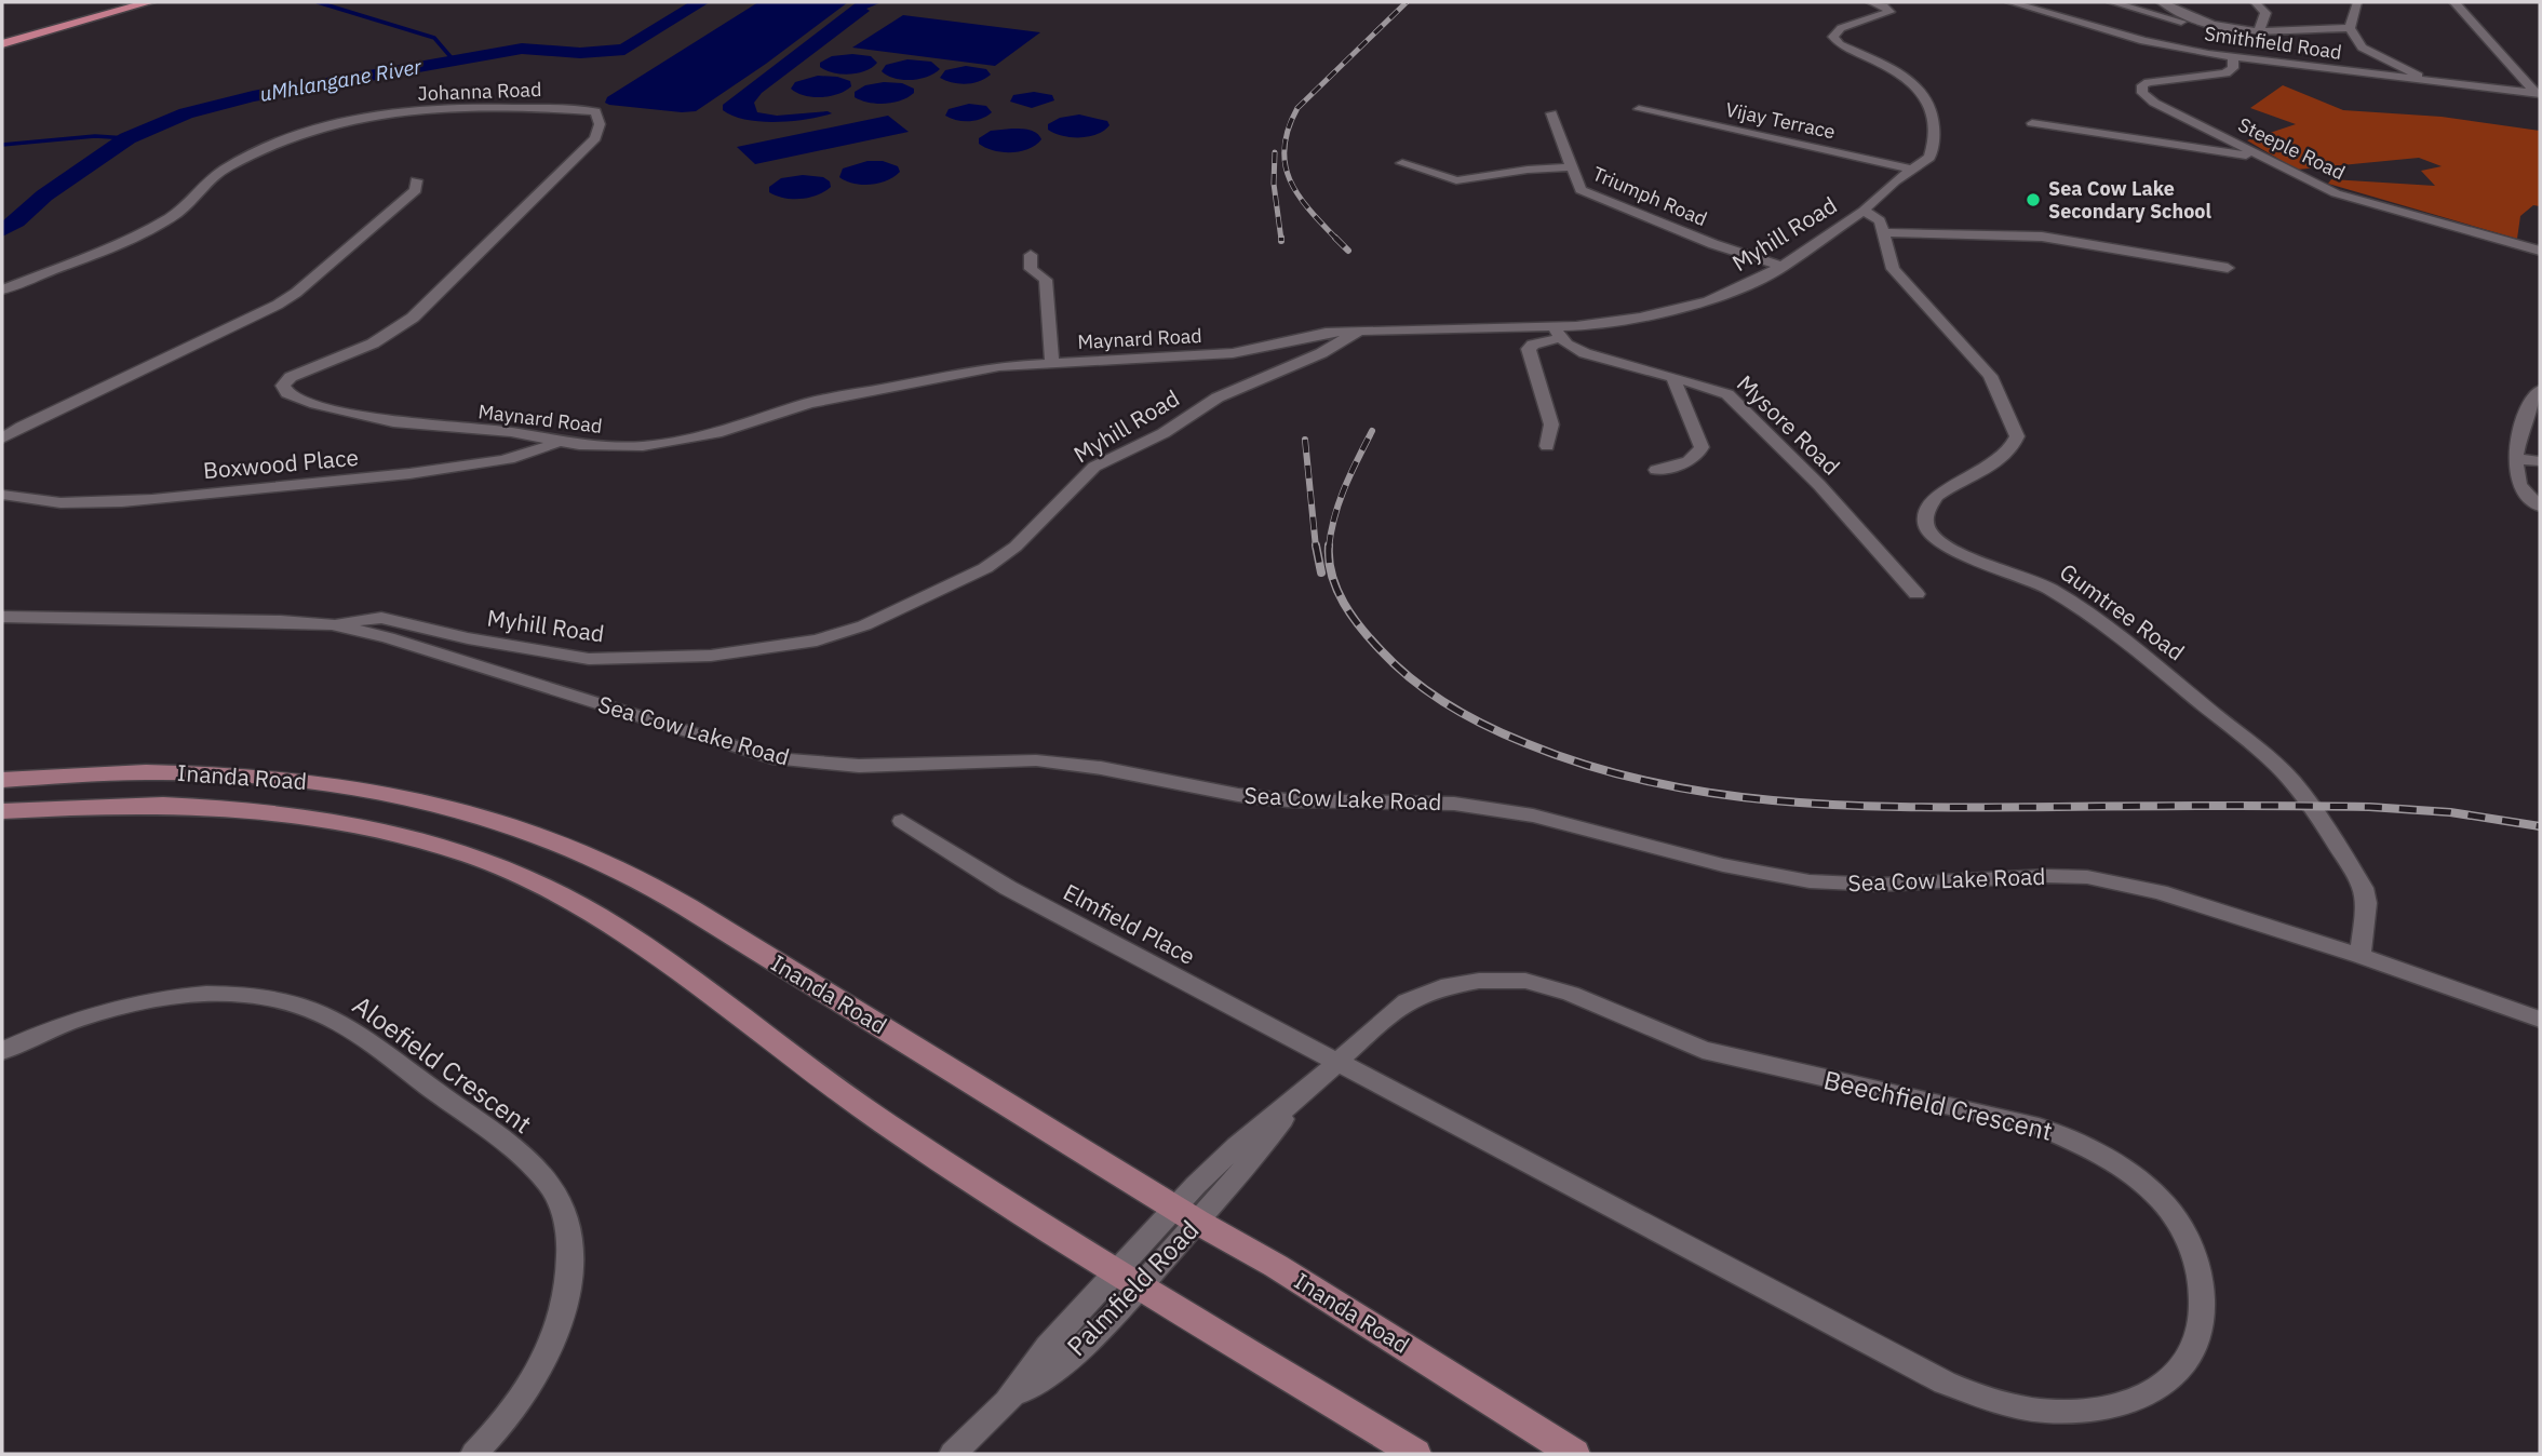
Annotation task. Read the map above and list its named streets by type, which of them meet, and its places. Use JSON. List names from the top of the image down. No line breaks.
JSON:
{"streets":{"main road":["Inanda Road"],"street":["Smithfield Road","Johanna Road","Vijay Terrace","Steeple Road","Triumph Road","Myhill Road","Maynard Road","Mysore Road","Boxwood Place","Gumtree Road","Sea Cow Lake Road","Elmfield Place","Aloefield Crescent","Beechfield Crescent","Palmfield Road"]},"crossings":[["Smithfield Road","Steeple Road"],["Johanna Road","Maynard Road"],["Triumph Road","Myhill Road"],["Myhill Road","Maynard Road"],["Myhill Road","Mysore Road"],["Myhill Road","Sea Cow Lake Road"],["Maynard Road","Boxwood Place"],["Gumtree Road","Sea Cow Lake Road"],["Inanda Road","Palmfield Road"],["Elmfield Place","Beechfield Crescent"],["Beechfield Crescent","Palmfield Road"]],"water":["uMhlangane River"],"places":["Sea Cow Lake Secondary School"]}
